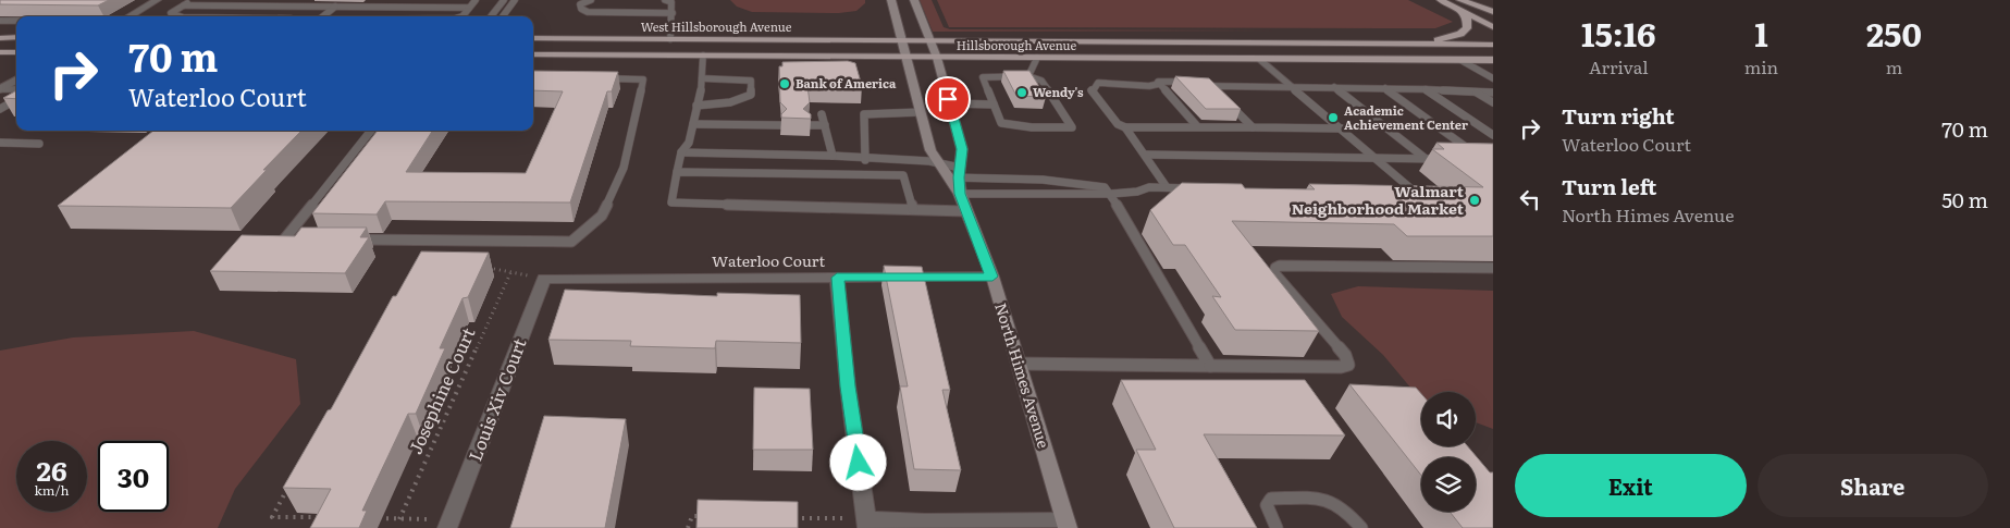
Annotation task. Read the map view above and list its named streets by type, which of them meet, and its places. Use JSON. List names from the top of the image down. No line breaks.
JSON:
{"streets":{"main road":["West Hillsborough Avenue","Hillsborough Avenue"],"street":["Waterloo Court","North Himes Avenue","Louis Xiv Court"],"path":["Josephine Court"]},"crossings":[["West Hillsborough Avenue","Hillsborough Avenue"],["West Hillsborough Avenue","North Himes Avenue"],["Hillsborough Avenue","North Himes Avenue"],["Waterloo Court","North Himes Avenue"],["Waterloo Court","Louis Xiv Court"]],"places":["Bank of America","Wendy's","Academic Achievement Center","Walmart Neighborhood Market"],"page":{"eta":["15:16","Arrival","1","min","250","m"],"turn":["70 m","Waterloo Court"],"list":[{"name":"Turn right","note":"Waterloo Court","value":"70 m"},{"name":"Turn left","note":"North Himes Avenue","value":"50 m"}],"speed":"26 km/h","limit":"30","buttons":["Exit","Share"]}}
